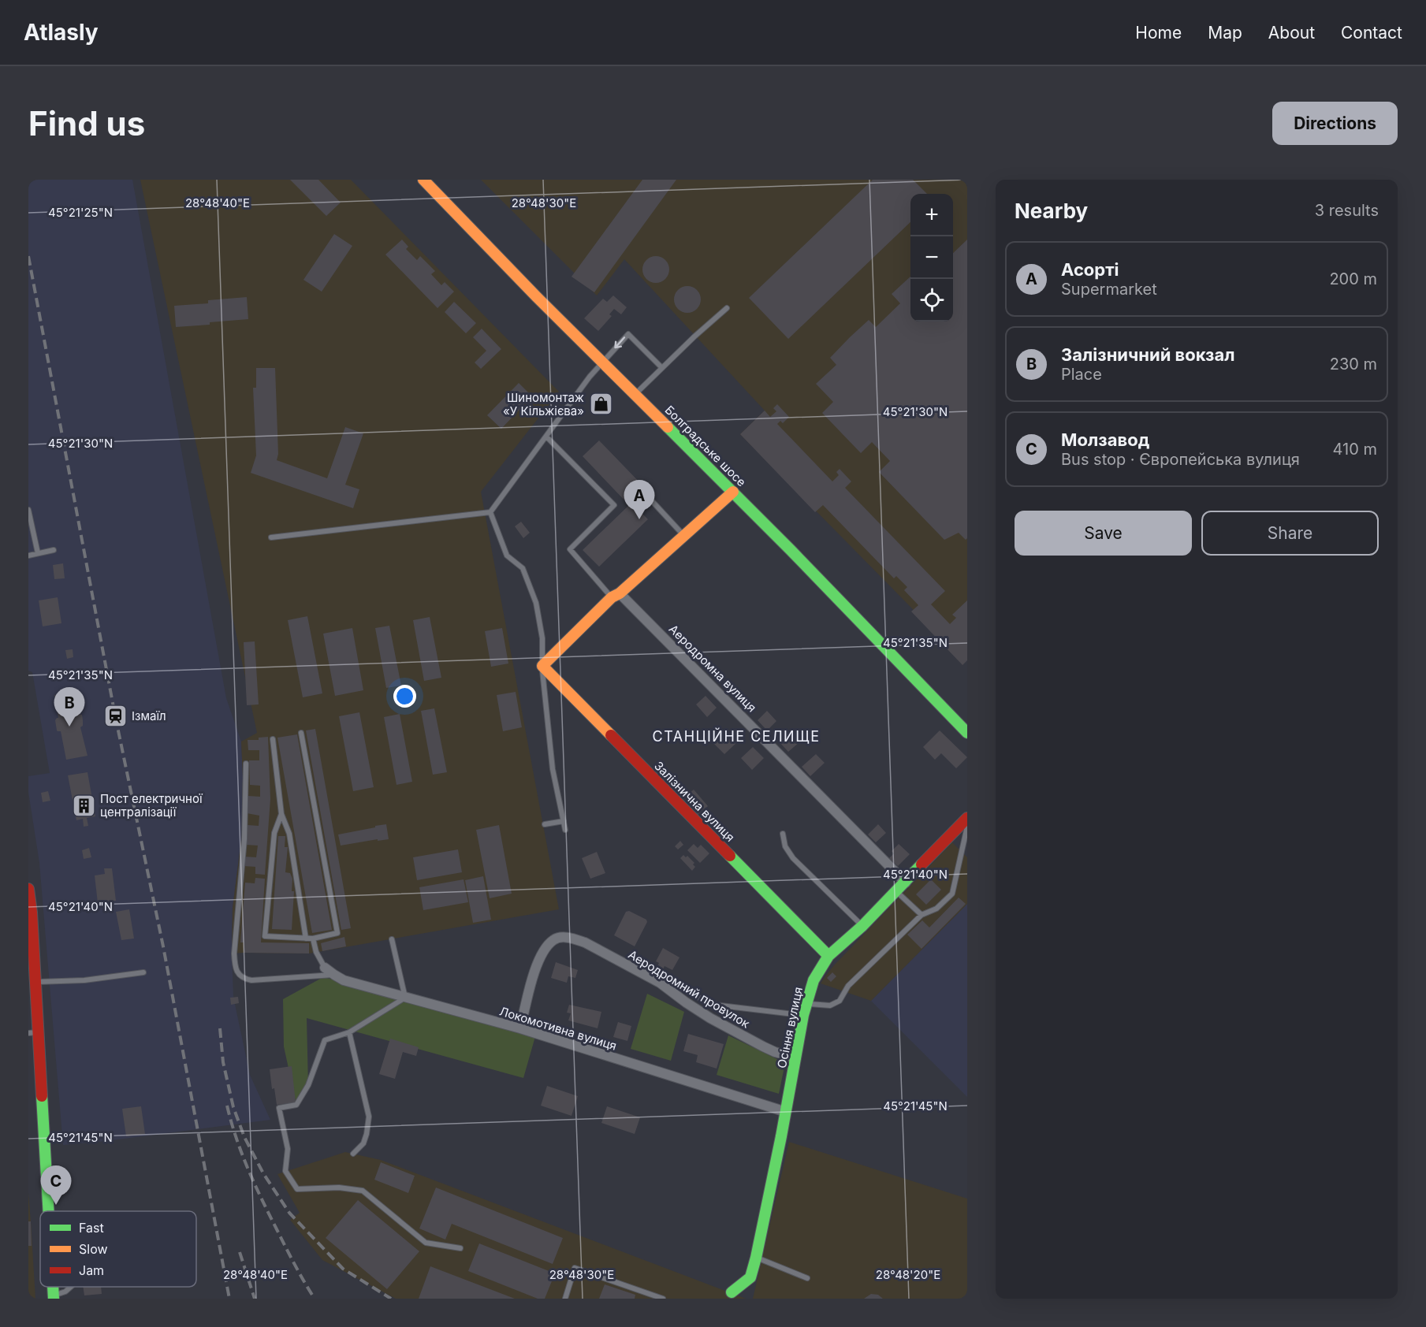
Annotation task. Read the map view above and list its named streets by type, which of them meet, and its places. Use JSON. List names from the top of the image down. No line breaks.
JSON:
{"streets":{"street":["Болградське шосе","Аеродромна вулиця","Залізнична вулиця","Аеродромний провулок","Осіння вулиця","Локомотивна вулиця"]},"crossings":[["Аеродромна вулиця","Осіння вулиця"],["Залізнична вулиця","Осіння вулиця"],["Аеродромний провулок","Осіння вулиця"],["Аеродромний провулок","Локомотивна вулиця"],["Осіння вулиця","Локомотивна вулиця"]],"districts":["СТАНЦІЙНЕ СЕЛИЩЕ"],"places":{"shop":["Шиномонтаж «У Кільжієва»"],"station":["Ізмаїл"],"building":["Пост електричної централізації"]},"legend":["Fast","Slow","Jam"],"page":{"header":"Atlasly","nav":["Home","Map","About","Contact"],"buttons":["Directions",["Save","Share"]],"title":"Find us","heading":["Nearby","3 results"],"map_buttons":["+","−"],"list":[{"mark":"A","name":"Асорті","note":"Supermarket","value":"200 m"},{"mark":"B","name":"Залізничний вокзал","note":"Place","value":"230 m"},{"mark":"C","name":"Молзавод","note":"Bus stop · Європейська вулиця","value":"410 m"}],"pins":["A","B","C"]},"coordinates":["28°48'40\"E","28°48'30\"E","45°21'25\"N","45°21'30\"N","45°21'35\"N","45°21'40\"N","45°21'45\"N","28°48'20\"E"]}
